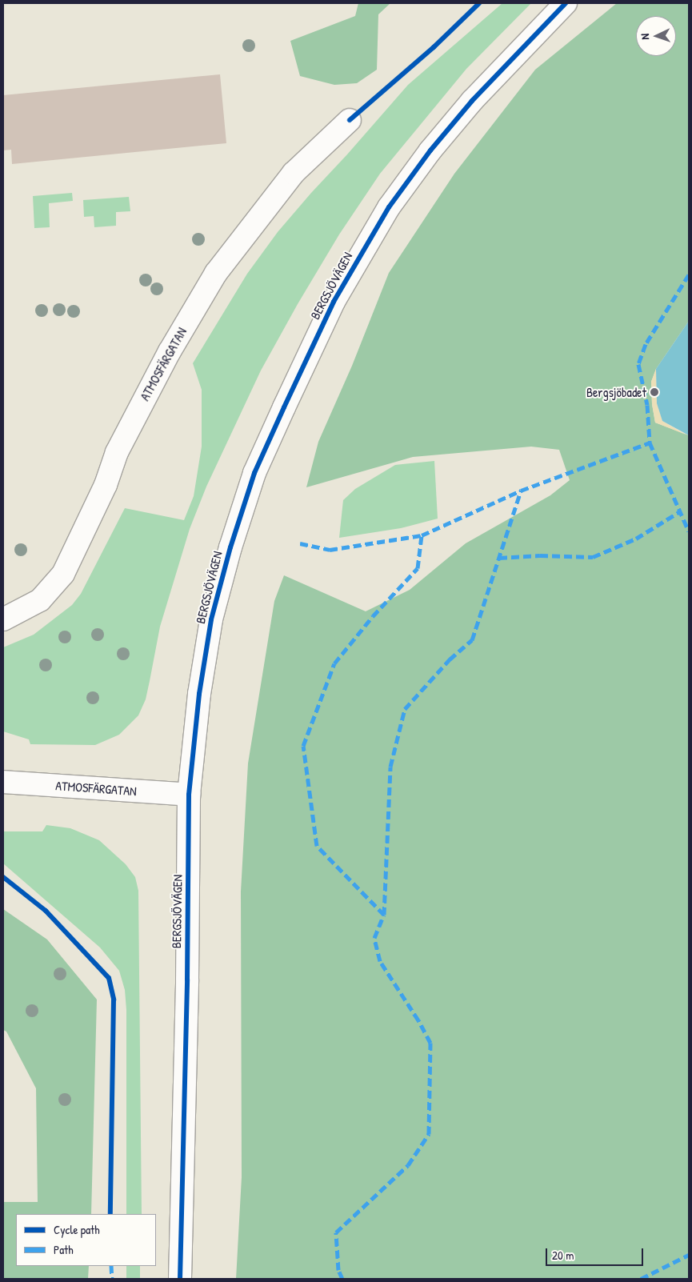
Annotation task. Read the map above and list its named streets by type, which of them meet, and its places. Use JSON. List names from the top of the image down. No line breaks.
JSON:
{"streets":{"street":["BERGSJÖVÄGEN","ATMOSFÄRGATAN"]},"crossings":[["BERGSJÖVÄGEN","ATMOSFÄRGATAN"]],"places":["Bergsjöbadet"],"legend":["Cycle path","Path"],"scale_bar":"20 m","north":"left"}
